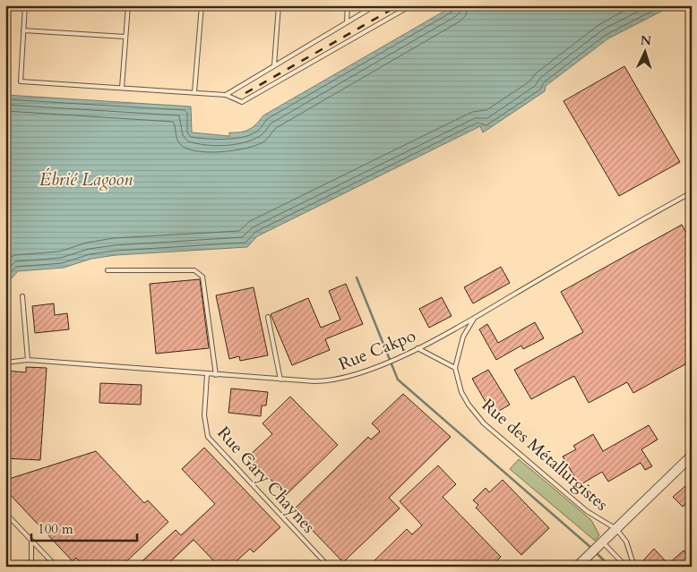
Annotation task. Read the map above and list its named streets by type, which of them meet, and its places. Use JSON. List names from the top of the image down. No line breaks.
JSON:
{"streets":{"lane":["Rue Cakpo","Rue des Métallurgistes","Rue Gary Chaynes"]},"crossings":[["Rue Cakpo","Rue des Métallurgistes"],["Rue Cakpo","Rue Gary Chaynes"]],"water":["Ébrié Lagoon"],"scale_bar":"100 m","north":"top"}
